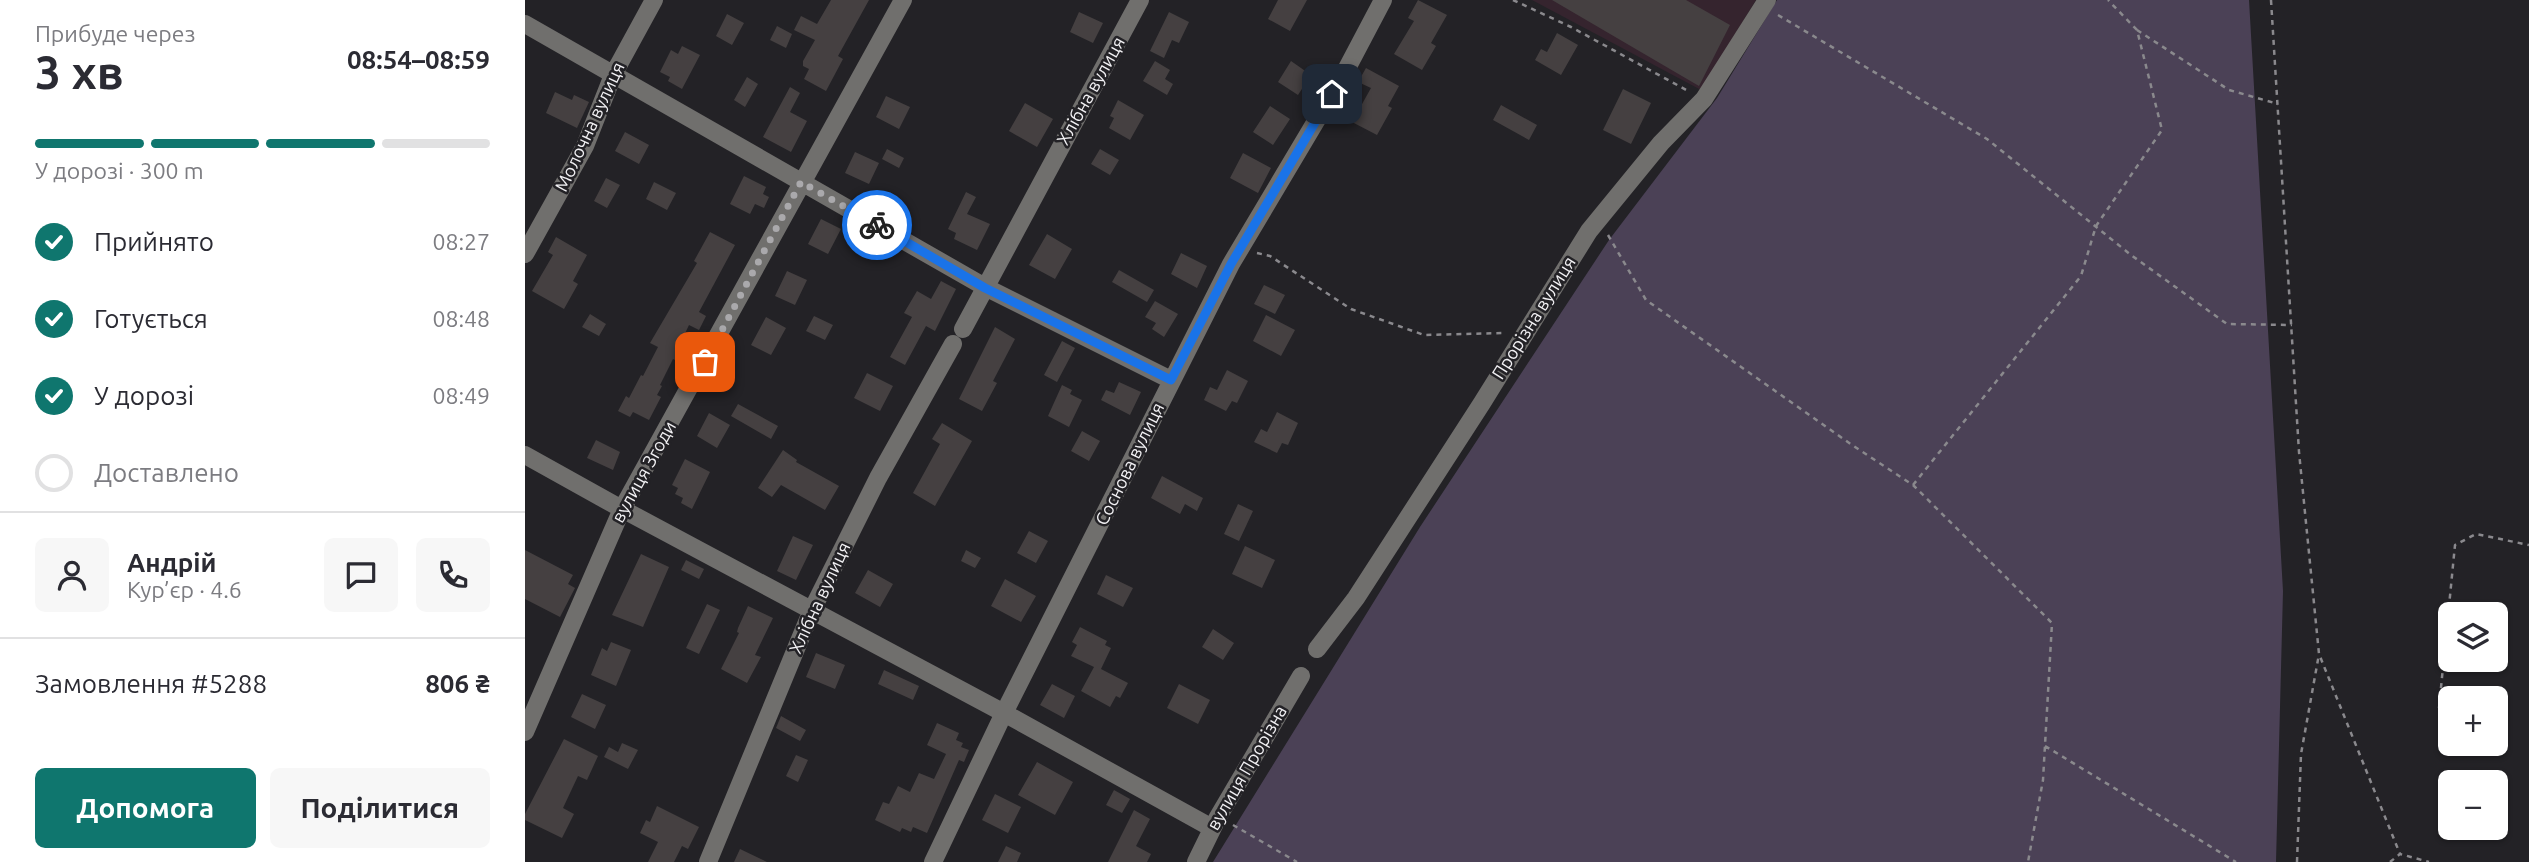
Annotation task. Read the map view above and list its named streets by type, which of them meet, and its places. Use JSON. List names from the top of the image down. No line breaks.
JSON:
{"streets":{"street":["Хлібна вулиця","Молочна вулиця","Прорізна вулиця","Соснова вулиця","вулиця Згоди","вулиця Прорізна"]},"page":{"heading":["3 хв","Прибуде через","08:54–08:59"],"panel":["Андрій","Кур’єр · 4.6","Замовлення #5288","806 ₴"],"bar":"У дорозі · 300 m","list":[["Прийнято","08:27"],["Готується","08:48"],["У дорозі","08:49"],"Доставлено"],"map_buttons":["+","−"],"buttons":["Допомога","Поділитися"]}}
